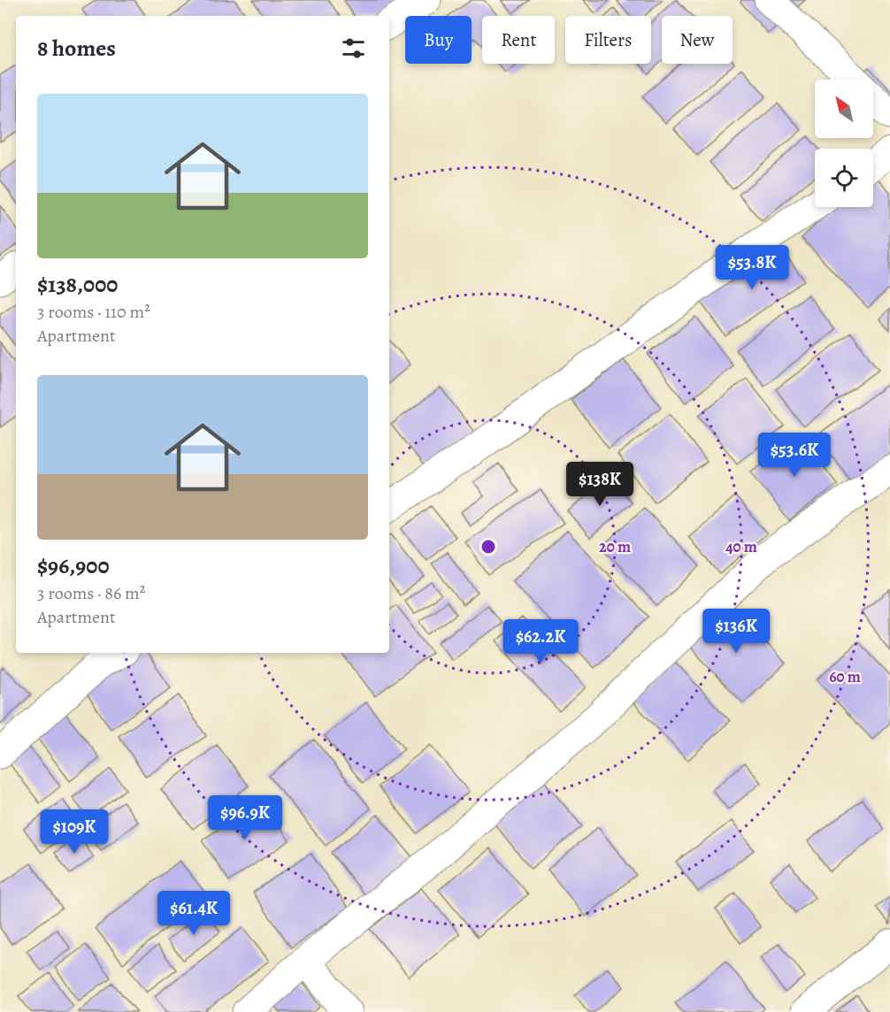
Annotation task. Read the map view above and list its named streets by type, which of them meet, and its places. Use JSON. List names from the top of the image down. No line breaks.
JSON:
{"north":"top left","page":{"chip":["Buy","Rent","Filters","New"],"heading":"8 homes","list":[{"name":"$138,000","note":"3 rooms · 110 m² · Apartment"},{"name":"$96,900","note":"3 rooms · 86 m² · Apartment"}],"price":["$53.8K","$53.6K","$138K","$136K","$62.2K","$96.9K","$109K","$61.4K"]},"rings":["20 m","40 m","60 m"]}
